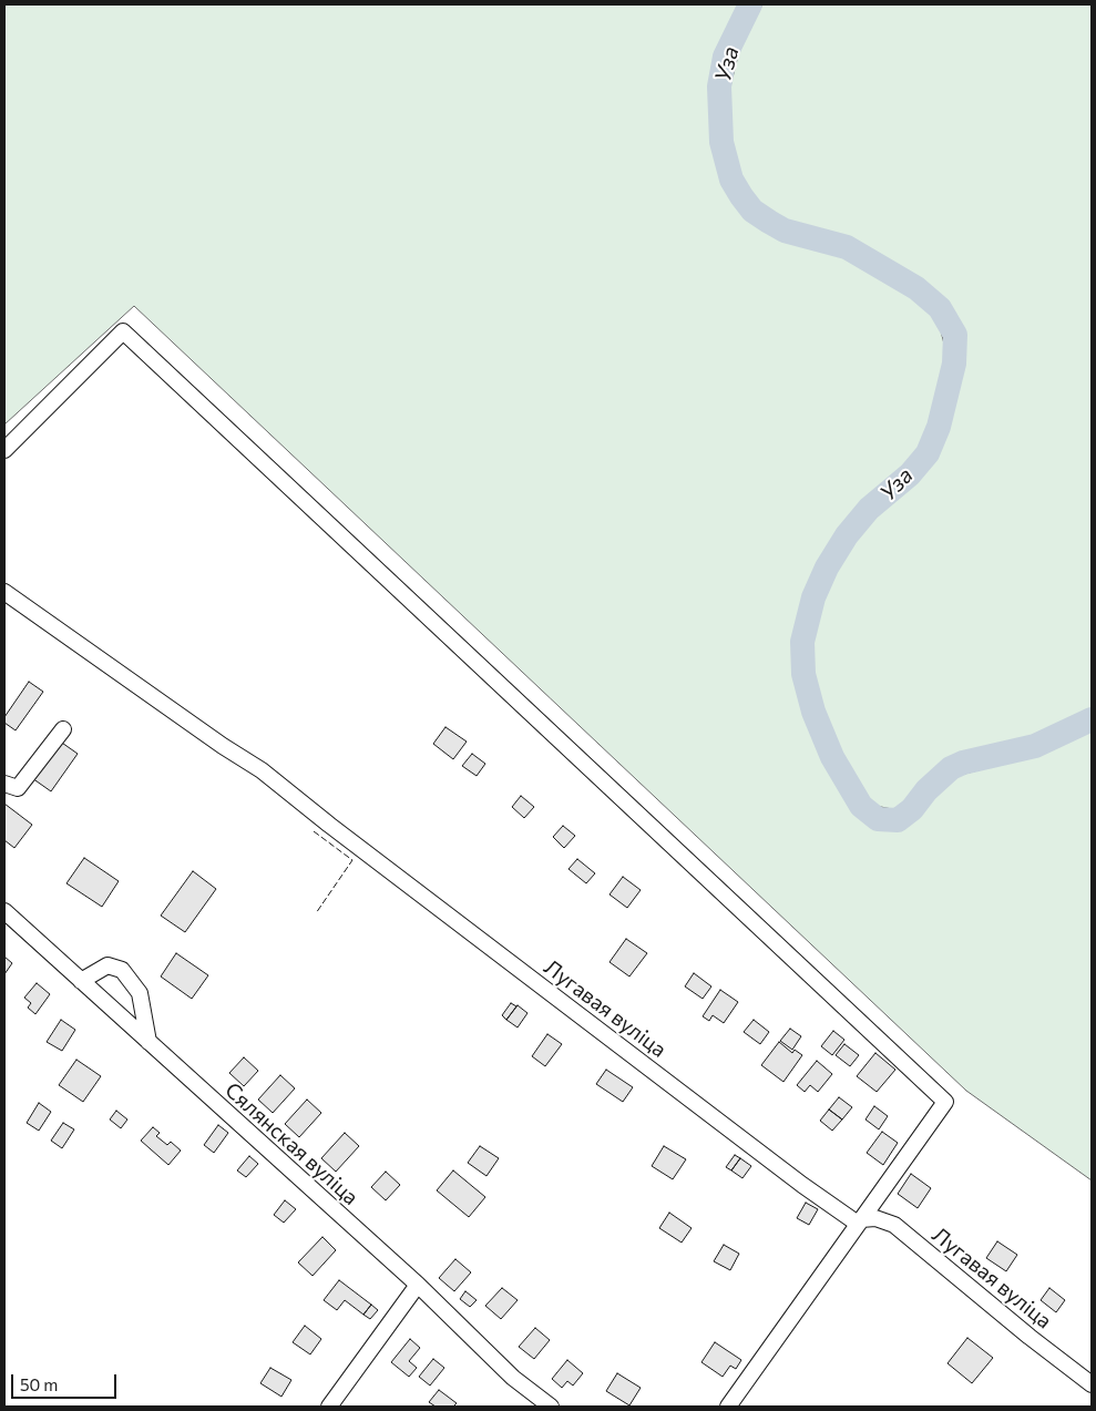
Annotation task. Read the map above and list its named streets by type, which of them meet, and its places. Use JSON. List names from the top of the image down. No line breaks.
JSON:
{"streets":{"street":["Лугавая вуліца","Сялянская вуліца"]},"water":["Уза"],"scale_bar":"50 m"}
